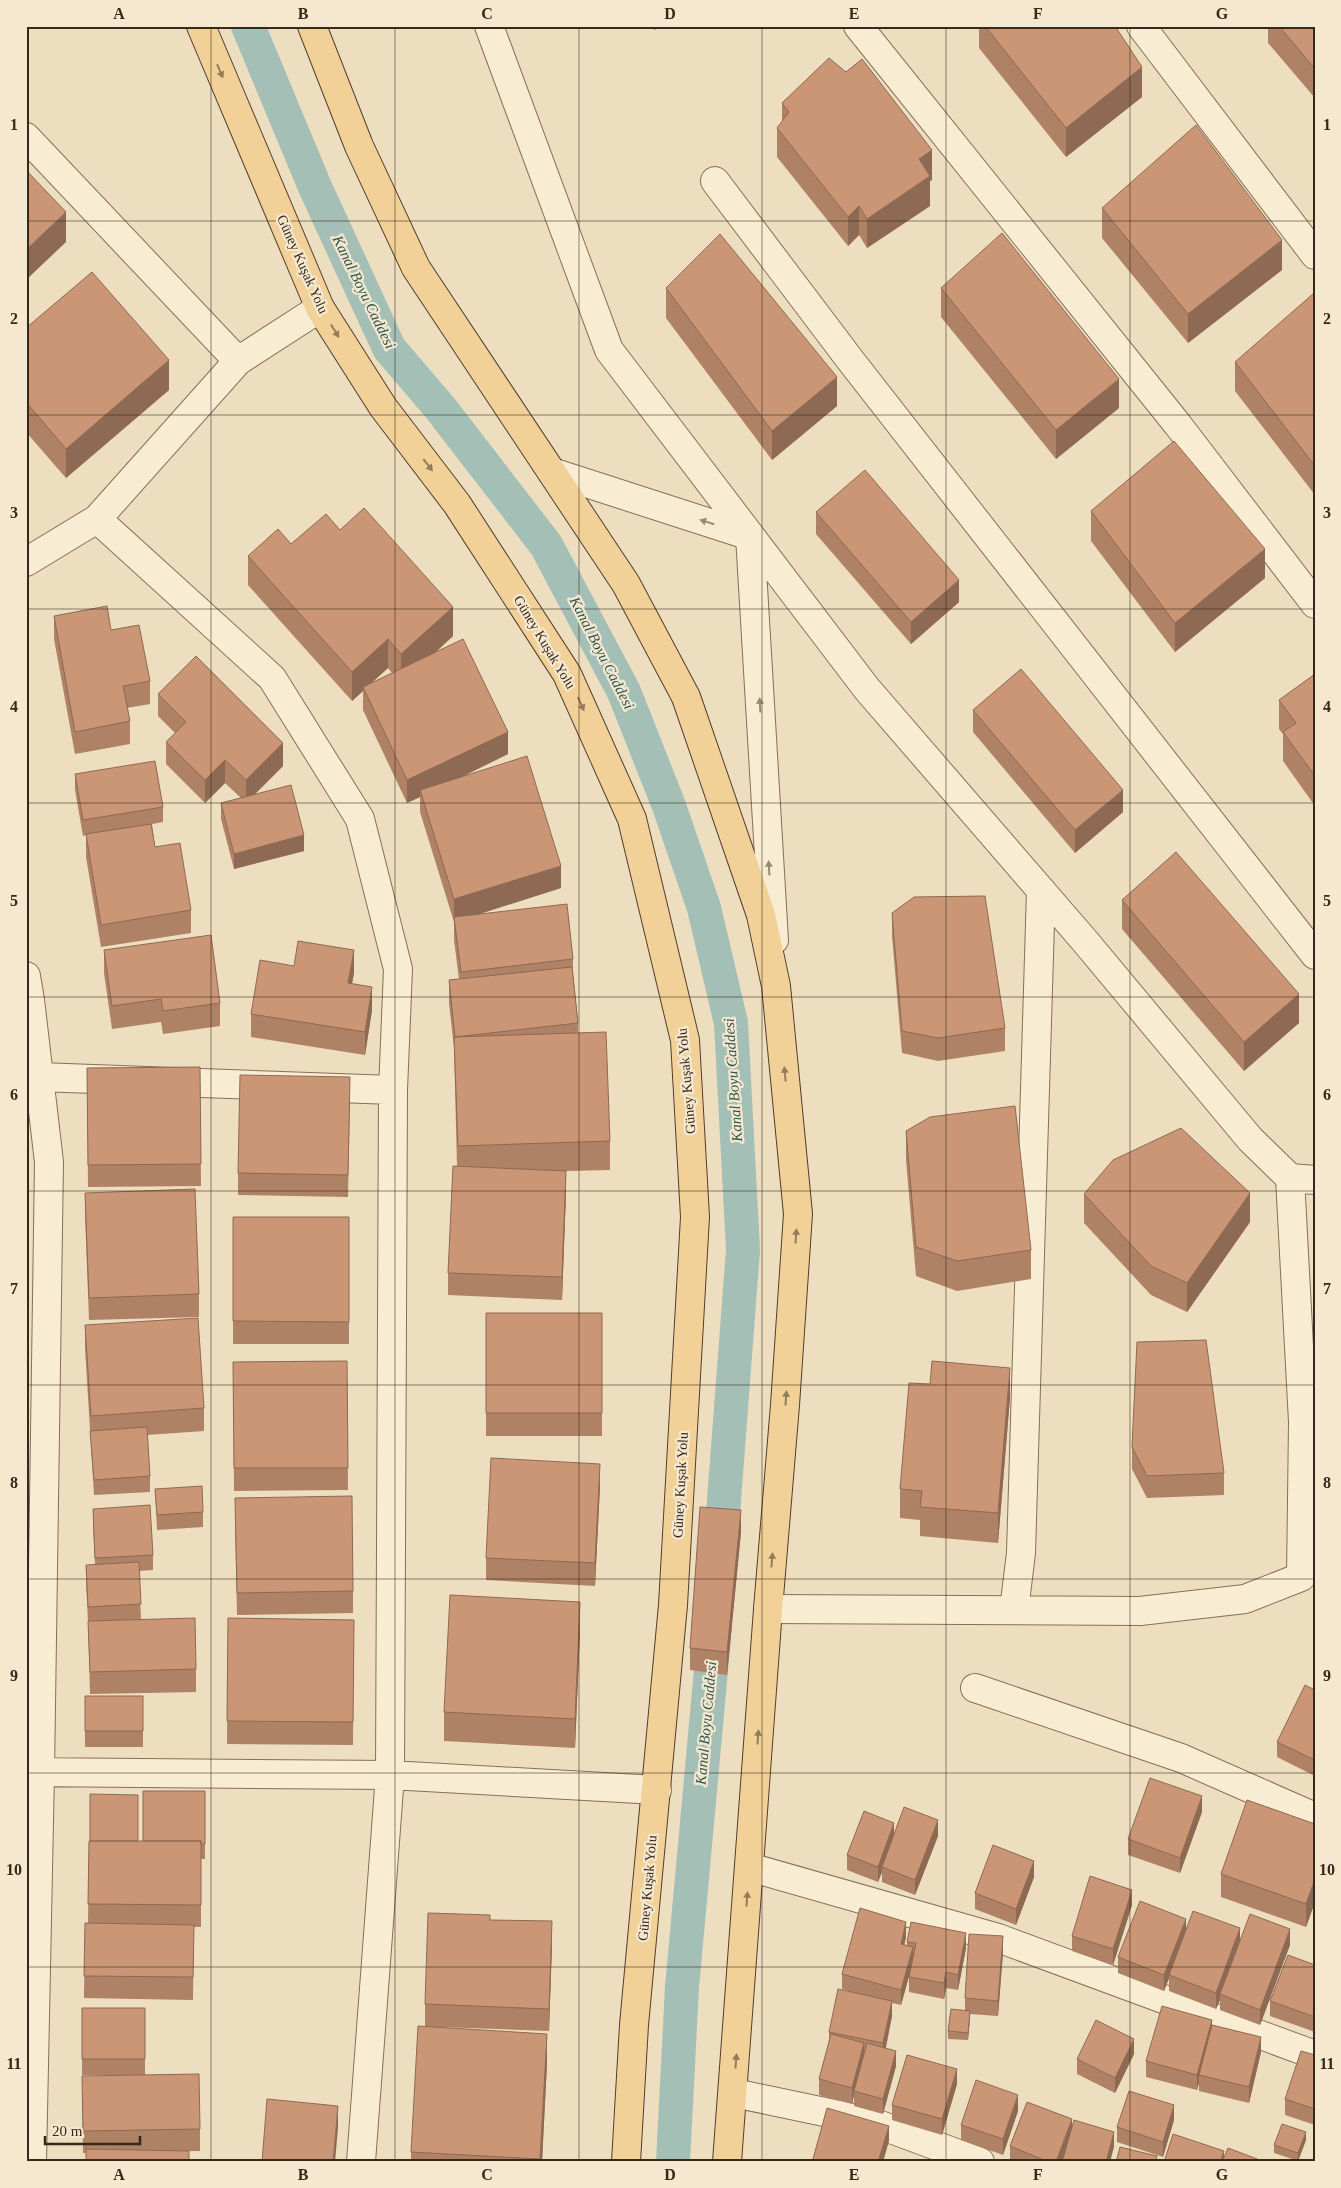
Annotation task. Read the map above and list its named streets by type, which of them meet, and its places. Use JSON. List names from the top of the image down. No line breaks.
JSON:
{"streets":{"main road":["Güney Kuşak Yolu"]},"water":["Kanal Boyu Caddesi"],"scale_bar":"20 m","grid":{"columns":["A","B","C","D","E","F","G"],"rows":["1","2","3","4","5","6","7","8","9","10","11"]}}
